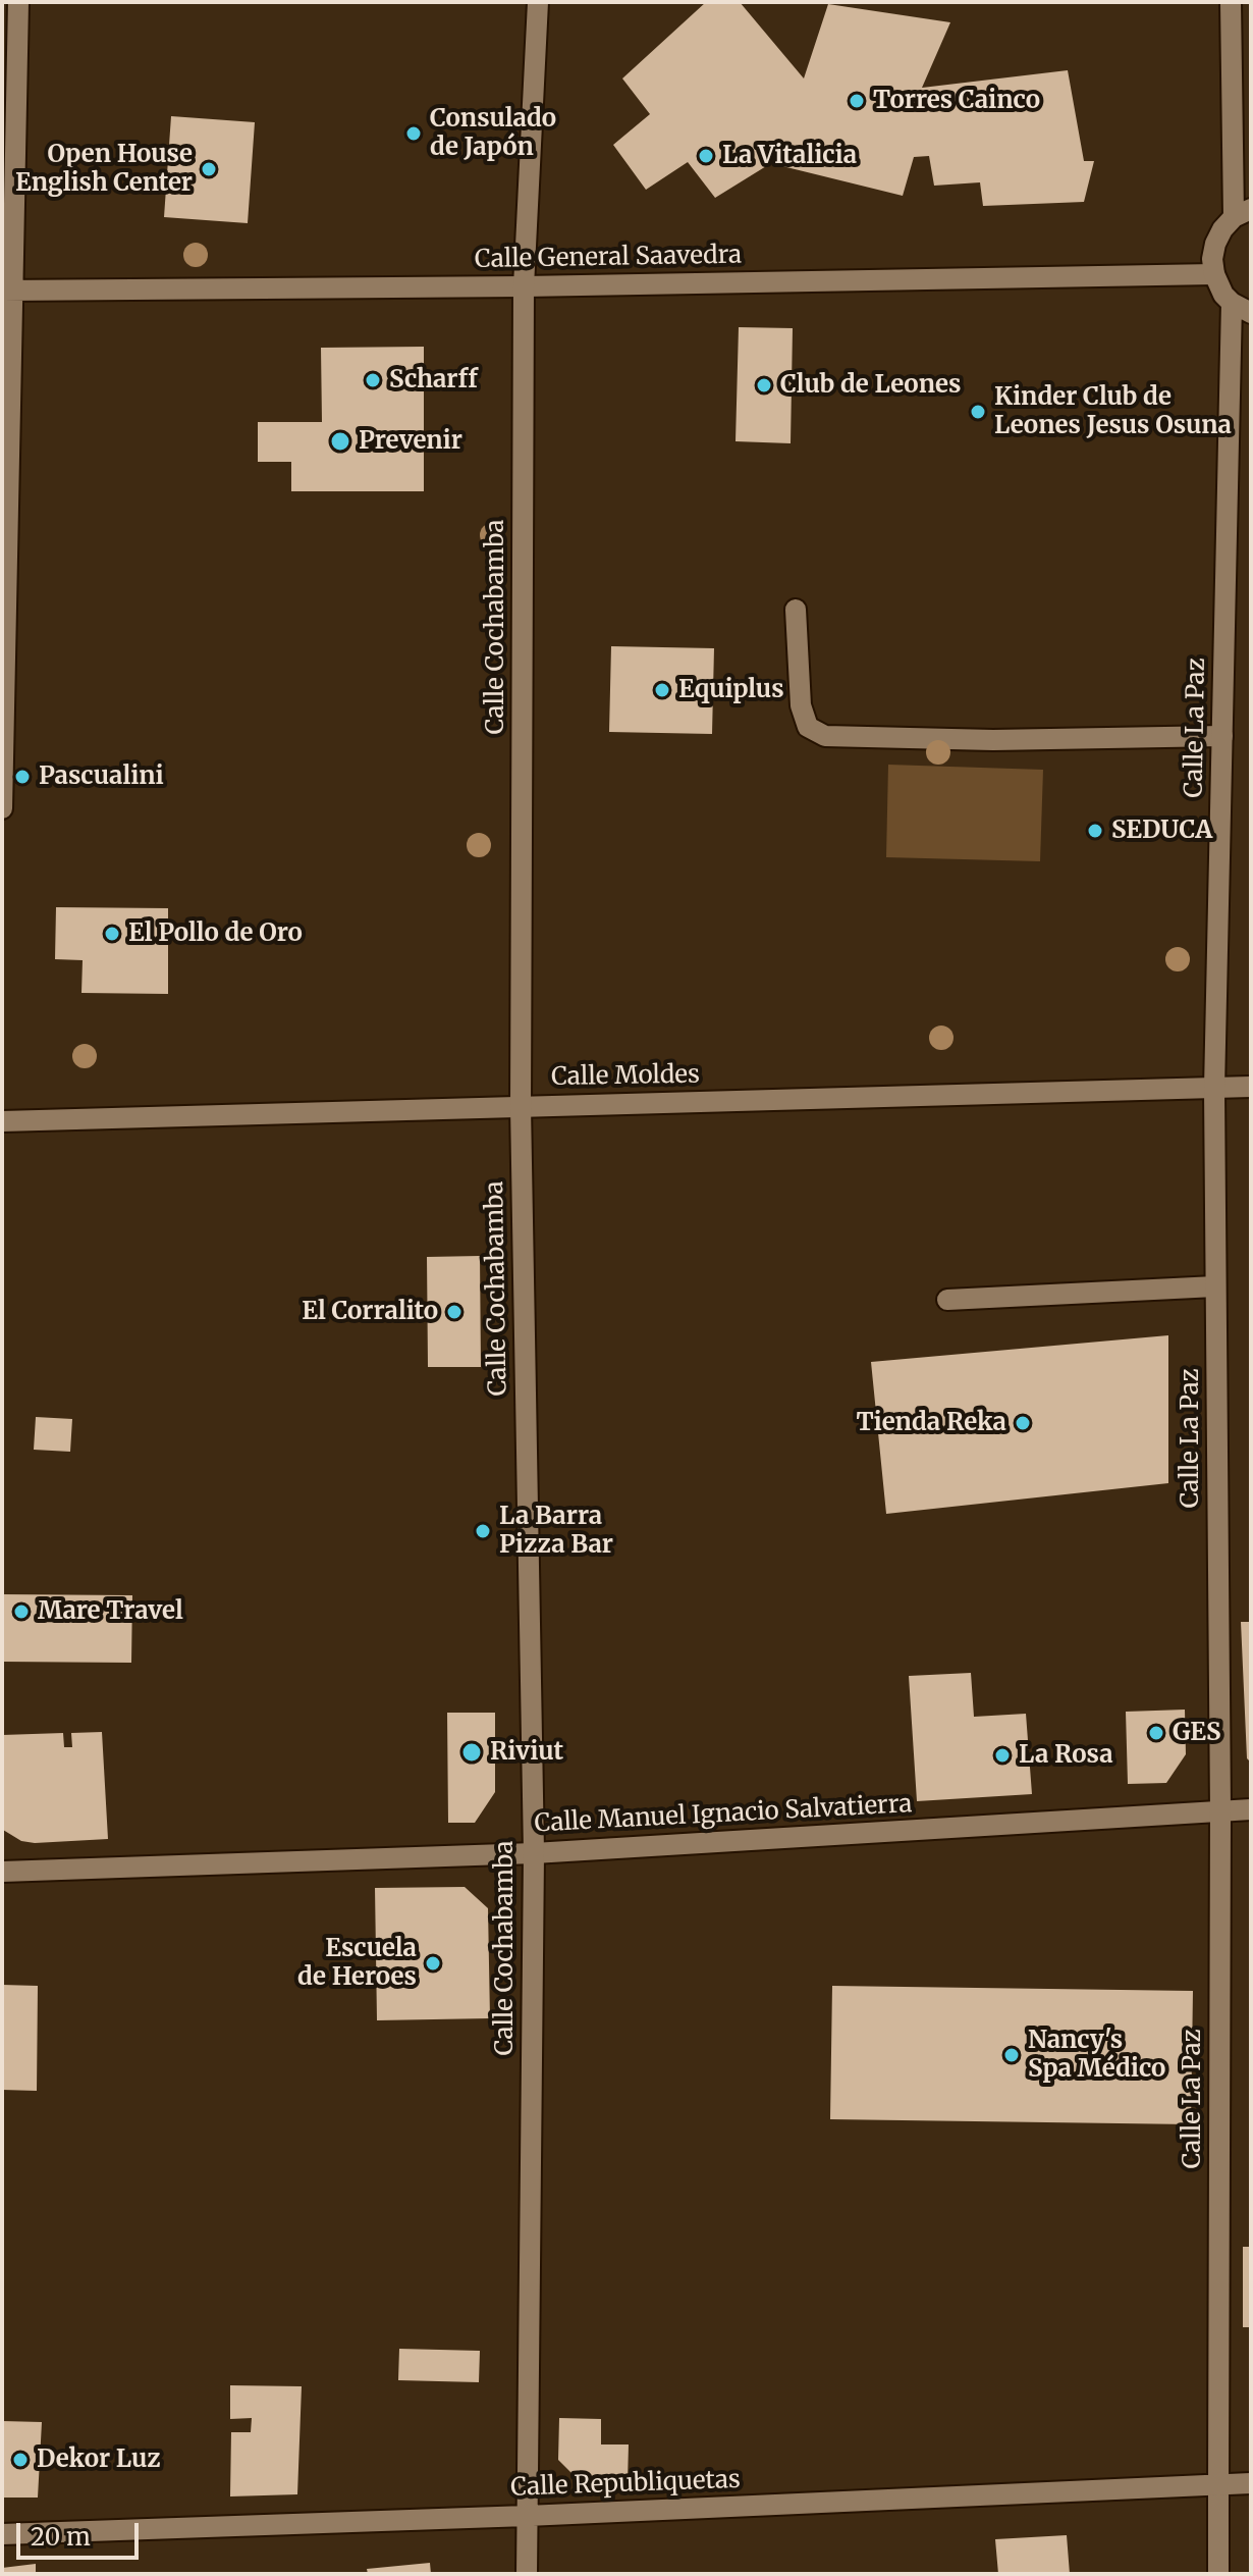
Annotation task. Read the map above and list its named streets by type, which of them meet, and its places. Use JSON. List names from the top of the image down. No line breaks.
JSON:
{"streets":{"street":["Calle General Saavedra","Calle Cochabamba","Calle La Paz","Calle Moldes","Calle Manuel Ignacio Salvatierra","Calle Republiquetas"]},"crossings":[["Calle General Saavedra","Calle Cochabamba"],["Calle Cochabamba","Calle Moldes"],["Calle Cochabamba","Calle Manuel Ignacio Salvatierra"],["Calle Cochabamba","Calle Republiquetas"],["Calle La Paz","Calle Moldes"],["Calle La Paz","Calle Manuel Ignacio Salvatierra"],["Calle La Paz","Calle Republiquetas"]],"places":["Torres Cainco","Consulado de Japón","La Vitalicia","Open House English Center","Scharff","Club de Leones","Kinder Club de Leones Jesus Osuna","Prevenir","Equiplus","Pascualini","SEDUCA","El Pollo de Oro","El Corralito","Tienda Reka","La Barra Pizza Bar","Mare Travel","GES","Riviut","La Rosa","Escuela de Heroes","Nancy's Spa Médico","Dekor Luz"],"scale_bar":"20 m"}
